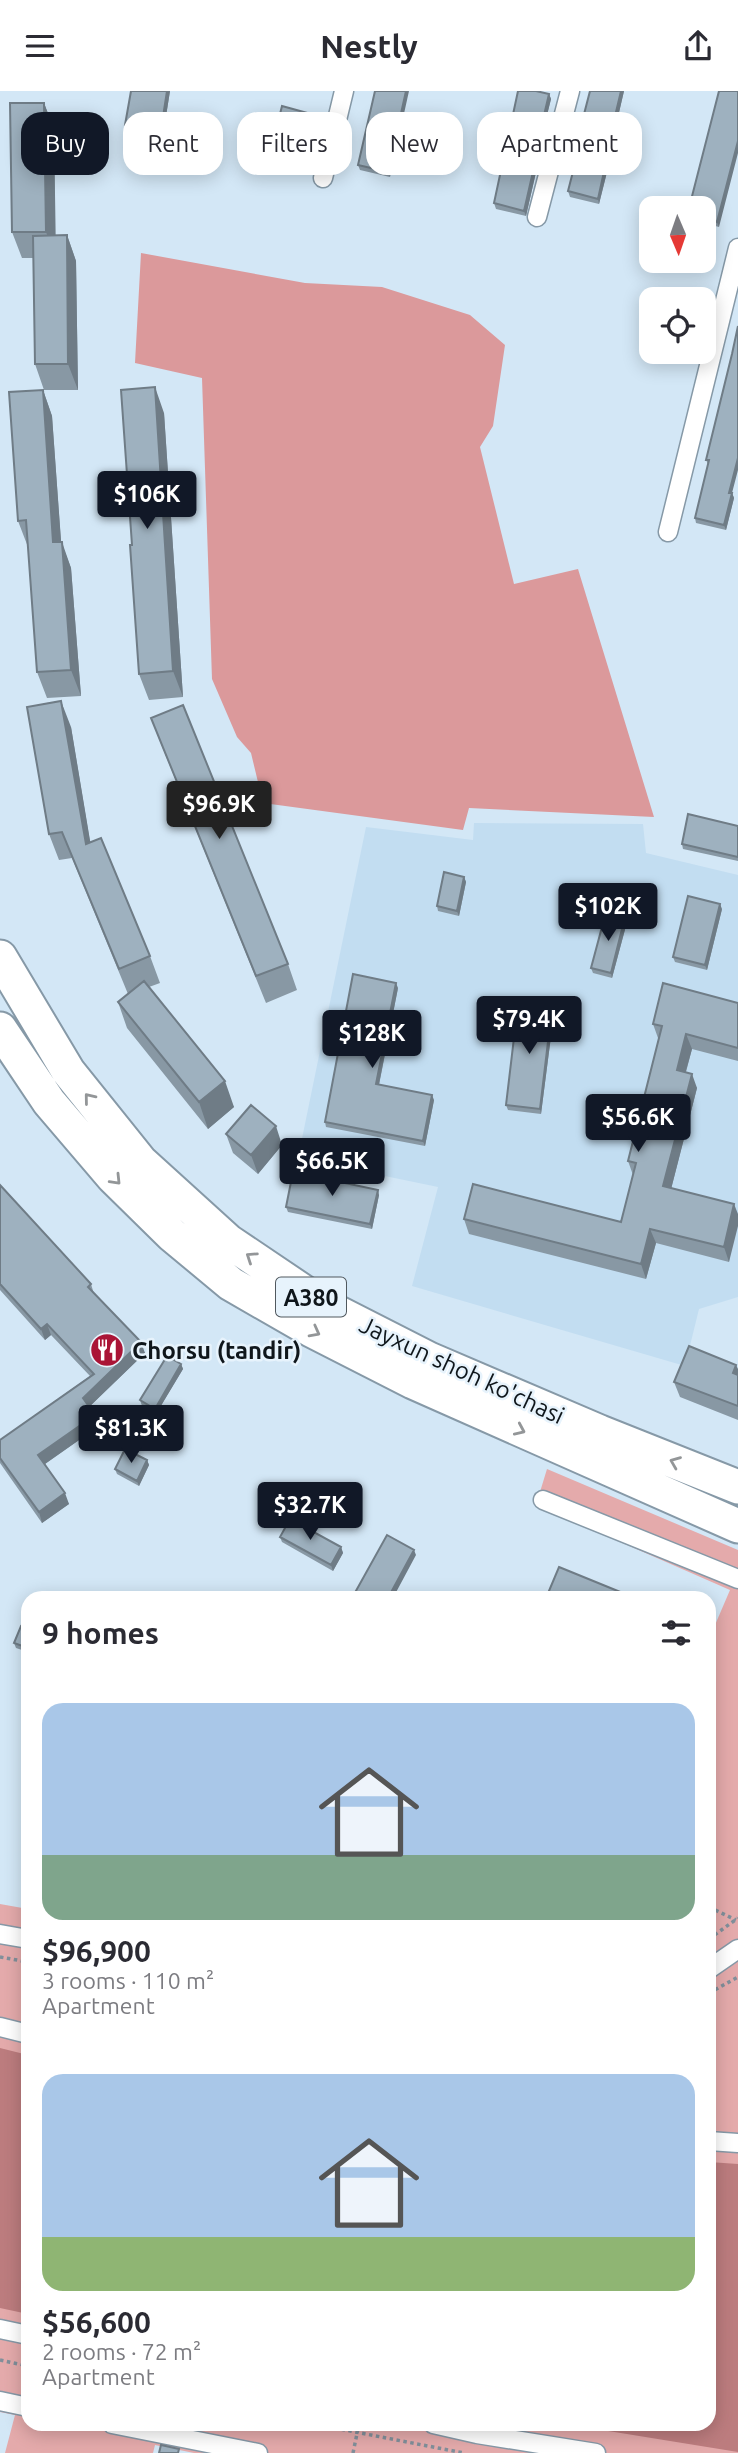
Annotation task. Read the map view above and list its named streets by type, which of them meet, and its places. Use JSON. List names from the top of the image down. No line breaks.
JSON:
{"streets":{"highway":["A380","Jayxun shoh ko'chasi"]},"places":{"restaurant":["Chorsu (tandir)"]},"north":"bottom","page":{"header":"Nestly","chip":["Buy","Rent","Filters","New","Apartment"],"price":["$106K","$96.9K","$102K","$79.4K","$128K","$56.6K","$66.5K","$81.3K","$32.7K"],"heading":"9 homes","list":[{"name":"$96,900","note":"3 rooms · 110 m² · Apartment"},{"name":"$56,600","note":"2 rooms · 72 m² · Apartment"}]}}
